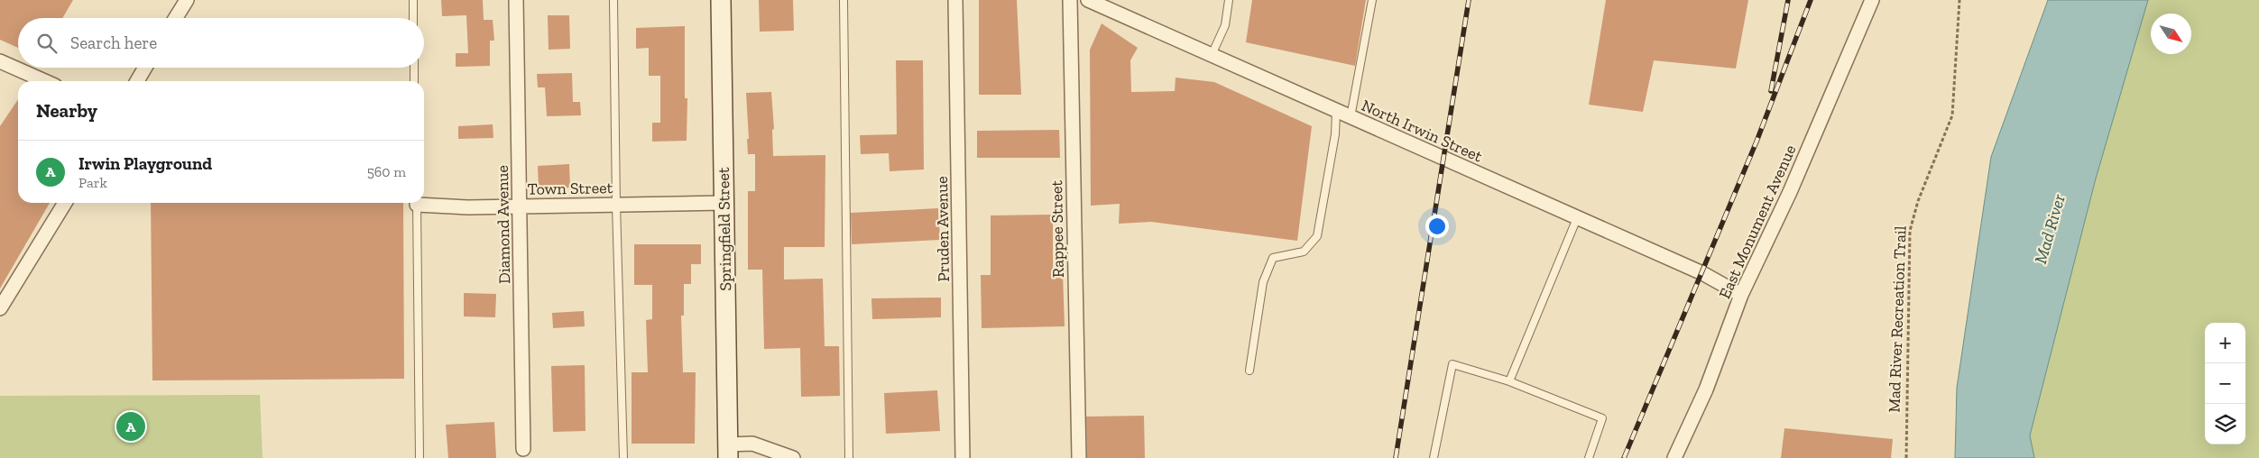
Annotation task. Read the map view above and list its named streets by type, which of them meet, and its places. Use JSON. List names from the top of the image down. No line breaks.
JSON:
{"streets":{"main road":["Springfield Street"],"street":["North Irwin Street","Town Street","East Monument Avenue","Diamond Avenue","Pruden Avenue","Rappee Street"],"path":["Mad River Recreation Trail"]},"crossings":[["North Irwin Street","East Monument Avenue"],["Town Street","Diamond Avenue"],["Town Street","Springfield Street"]],"water":["Mad River"],"north":"bottom right","page":{"search":"Search here","heading":"Nearby","list":[{"mark":"A","name":"Irwin Playground","note":"Park","value":"560 m"}],"map_buttons":["+","−"],"pins":"A"}}
